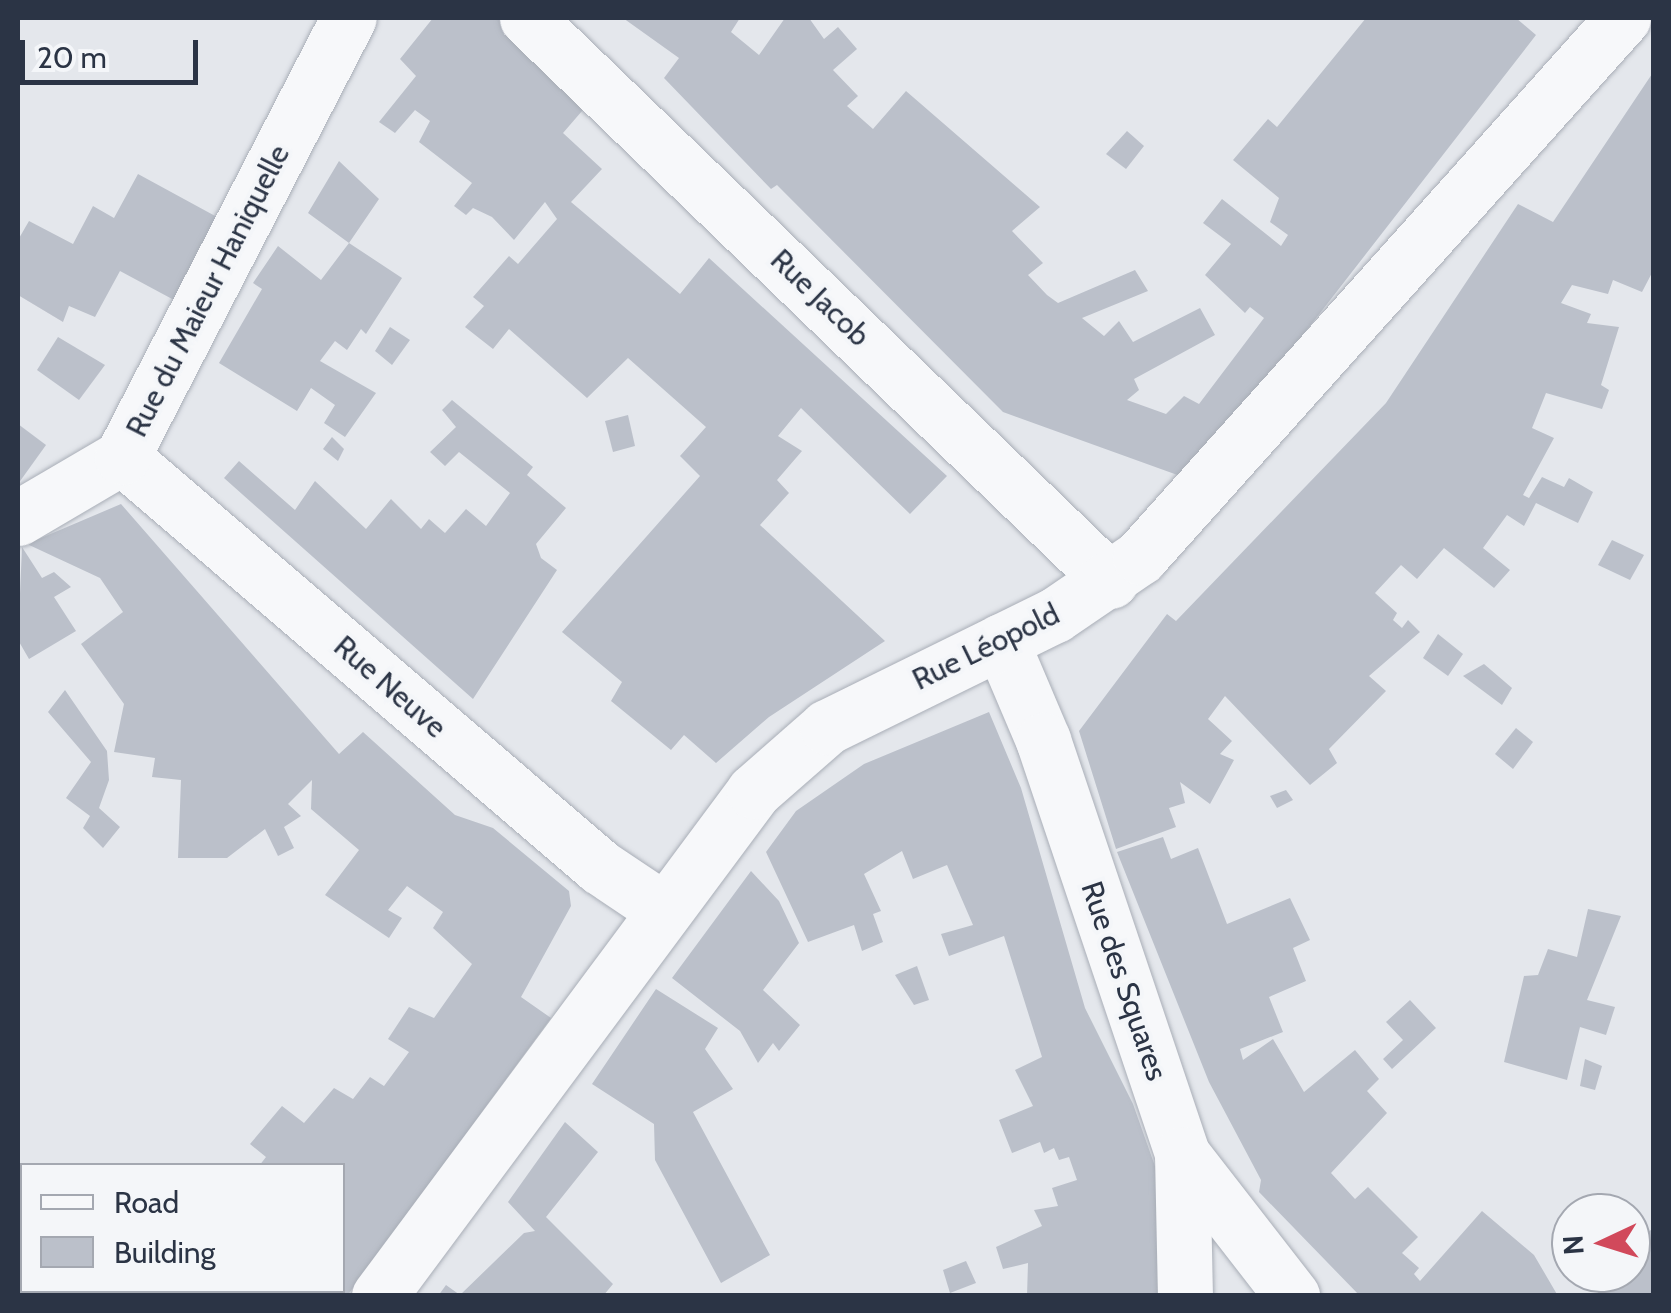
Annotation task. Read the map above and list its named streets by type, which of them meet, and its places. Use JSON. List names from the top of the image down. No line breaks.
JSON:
{"streets":{"street":["Rue du Maieur Haniquelle","Rue Jacob","Rue Léopold","Rue Neuve","Rue des Squares"]},"crossings":[["Rue du Maieur Haniquelle","Rue Neuve"],["Rue Jacob","Rue Léopold"],["Rue Léopold","Rue Neuve"],["Rue Léopold","Rue des Squares"]],"legend":["Road","Building"],"scale_bar":"20 m","north":"left"}
